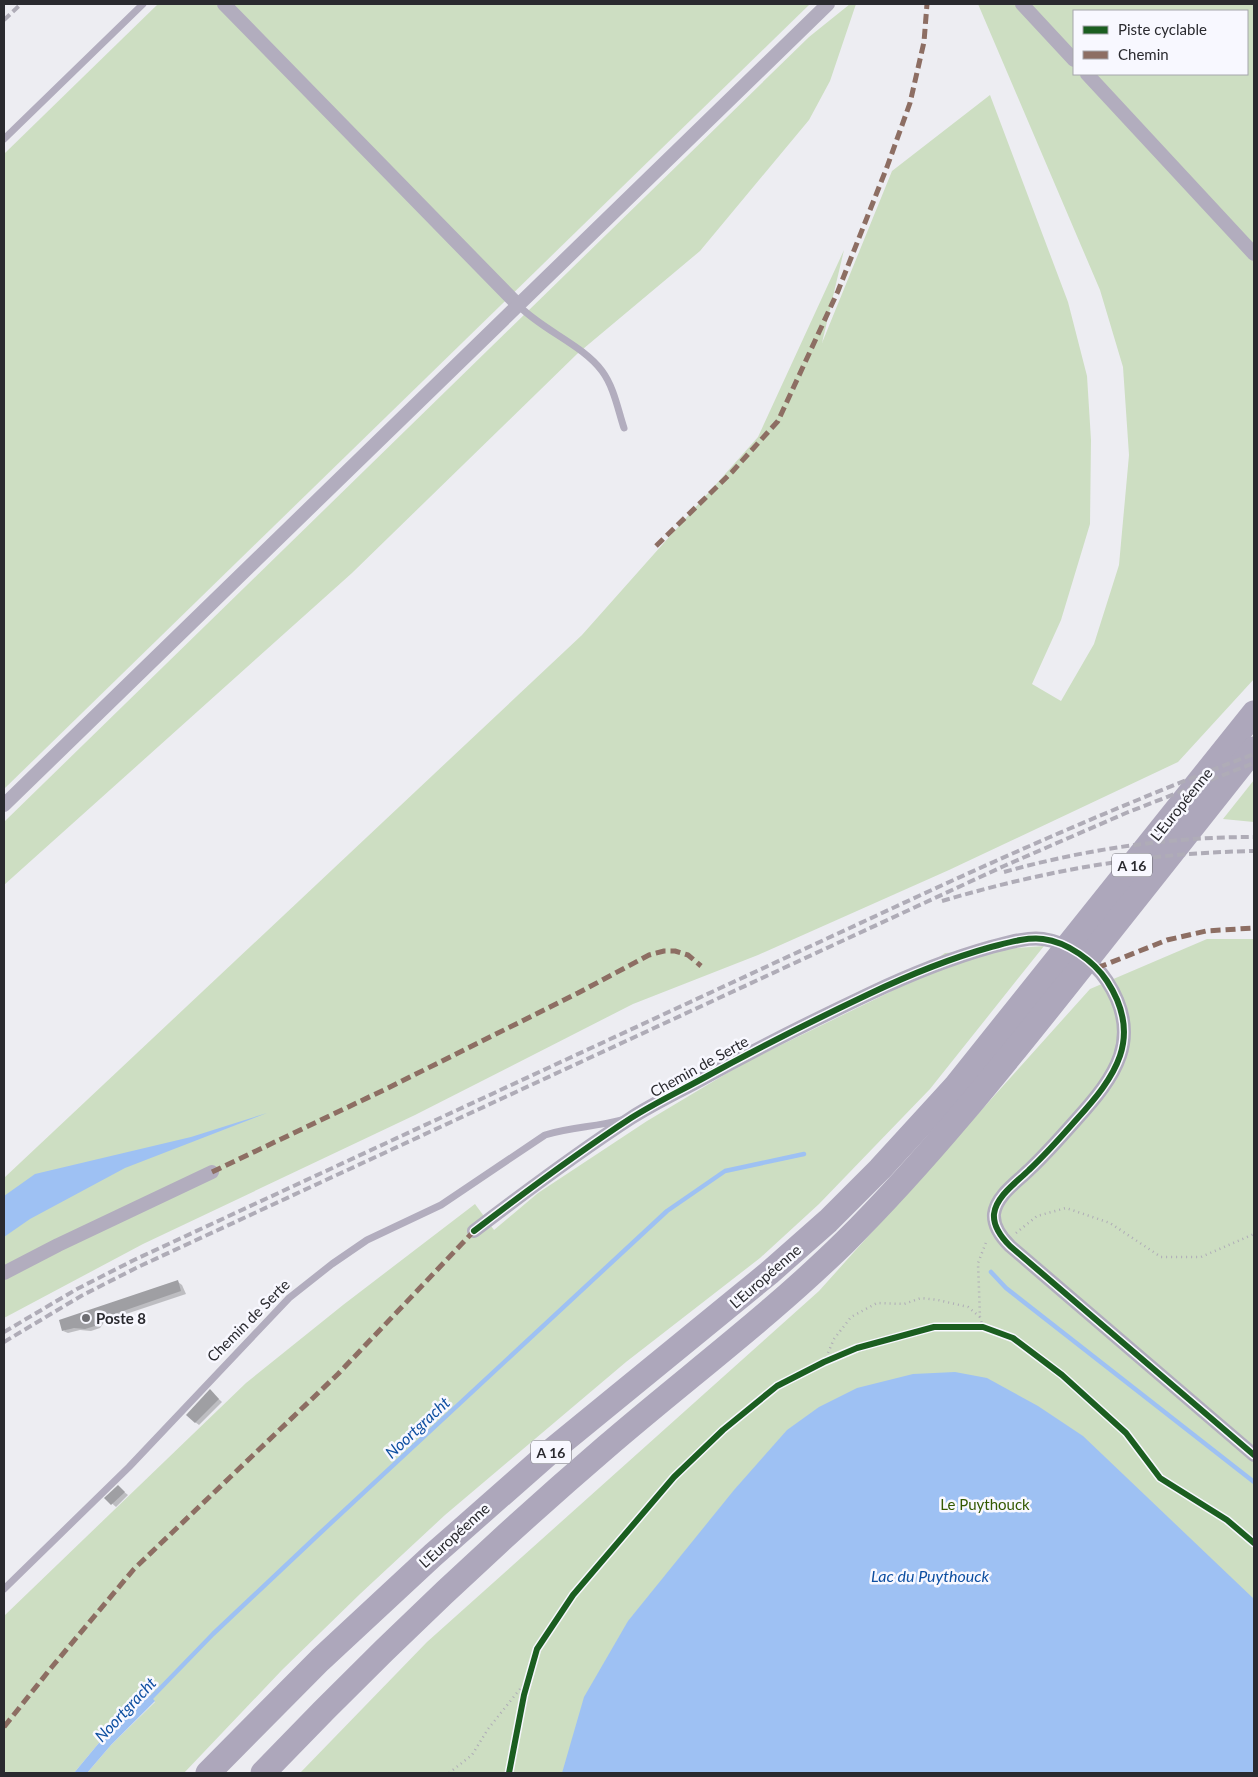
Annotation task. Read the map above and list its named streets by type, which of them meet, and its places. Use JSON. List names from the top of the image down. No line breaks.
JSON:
{"streets":{"highway":["L'Européenne","A 16"],"street":["Chemin de Serte"]},"water":["Noortgracht","Lac du Puythouck"],"parks":["Le Puythouck"],"places":["Poste 8"],"legend":["Piste cyclable","Chemin"]}
